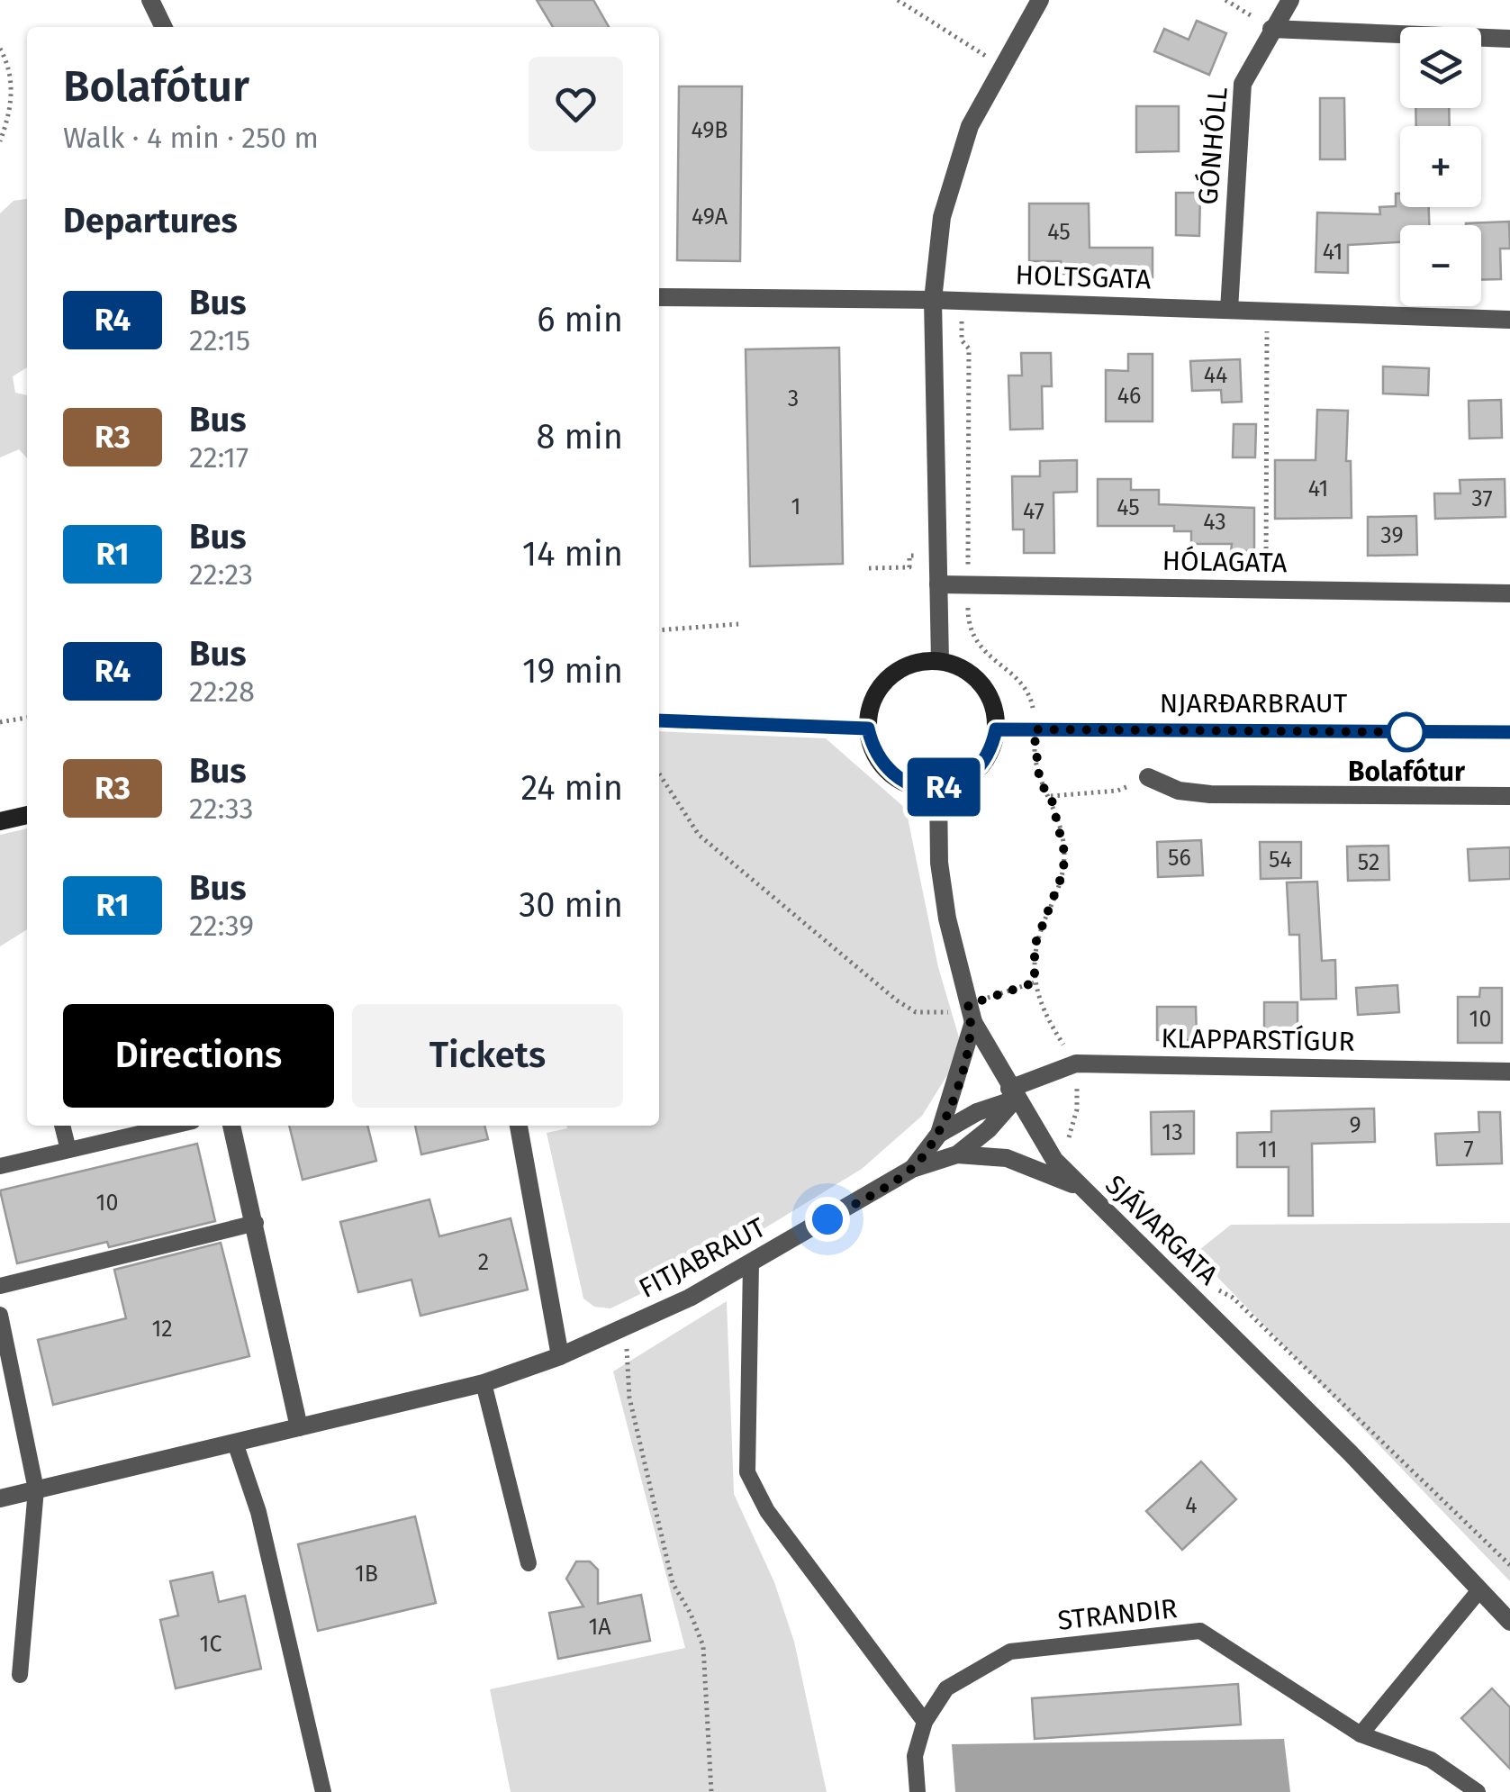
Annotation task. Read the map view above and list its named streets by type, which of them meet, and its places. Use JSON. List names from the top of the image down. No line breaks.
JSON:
{"streets":{"main road":["NJARÐARBRAUT"],"street":["GÓNHÓLL","HOLTSGATA","HÓLAGATA","KLAPPARSTÍGUR","SJÁVARGATA","FITJABRAUT"],"lane":["STRANDIR"]},"crossings":[["GÓNHÓLL","HOLTSGATA"],["NJARÐARBRAUT","SJÁVARGATA"],["KLAPPARSTÍGUR","SJÁVARGATA"],["KLAPPARSTÍGUR","FITJABRAUT"],["SJÁVARGATA","FITJABRAUT"]],"places":["Bolafótur"],"lines":["bus line R4"],"house_numbers":["49B","49A","45","41","44","46","3","41","37","1","45","47","43","39","56","54","52","10","9","13","7","11","10","2","12","4","1B","1A","1C"],"page":{"on_map":"R4","map_buttons":["+","−"],"heading":[["Bolafótur","Walk · 4 min · 250 m"],"Departures"],"list":[{"mark":"R4","name":"Bus","note":"22:15","value":"6 min"},{"mark":"R3","name":"Bus","note":"22:17","value":"8 min"},{"mark":"R1","name":"Bus","note":"22:23","value":"14 min"},{"mark":"R4","name":"Bus","note":"22:28","value":"19 min"},{"mark":"R3","name":"Bus","note":"22:33","value":"24 min"},{"mark":"R1","name":"Bus","note":"22:39","value":"30 min"}],"buttons":["Directions","Tickets"]}}
